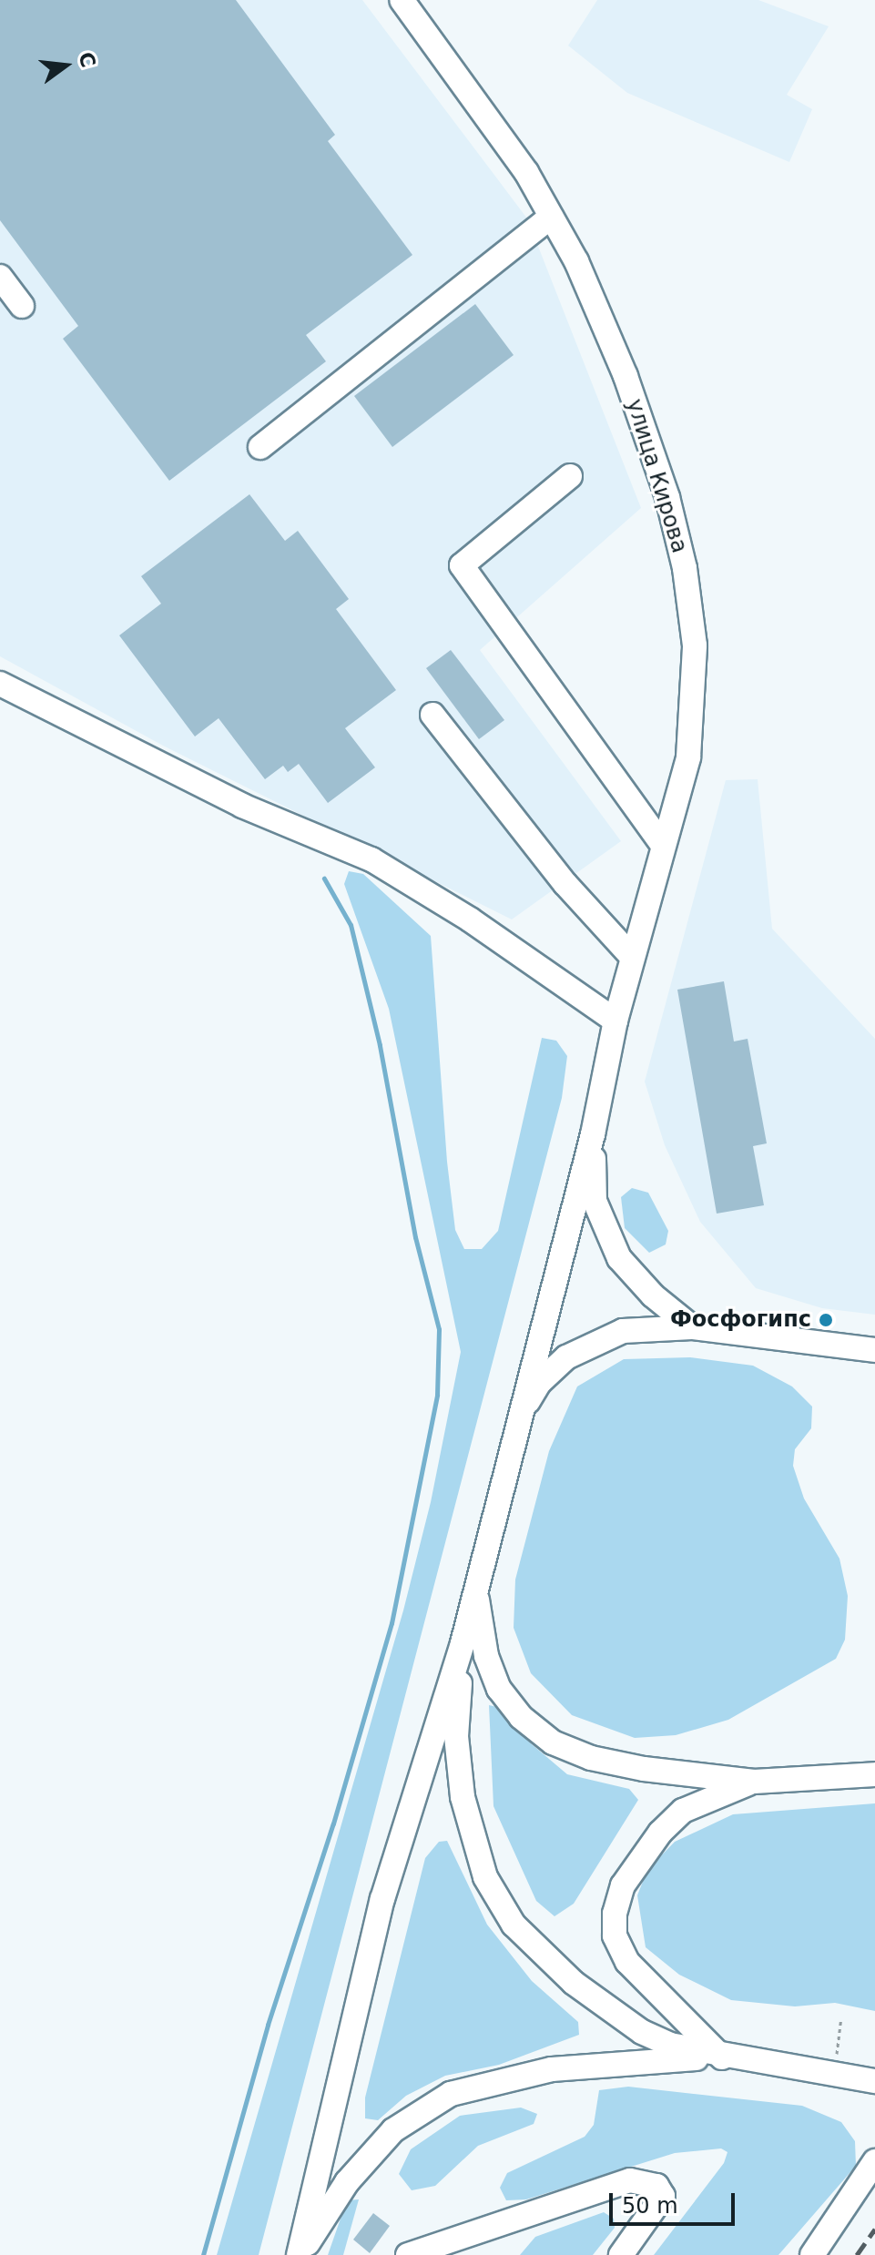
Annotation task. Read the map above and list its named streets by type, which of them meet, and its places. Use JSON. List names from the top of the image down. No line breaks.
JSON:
{"streets":{"street":["улица Кирова"]},"places":["Фосфогипс"],"scale_bar":"50 m","north":"right"}
